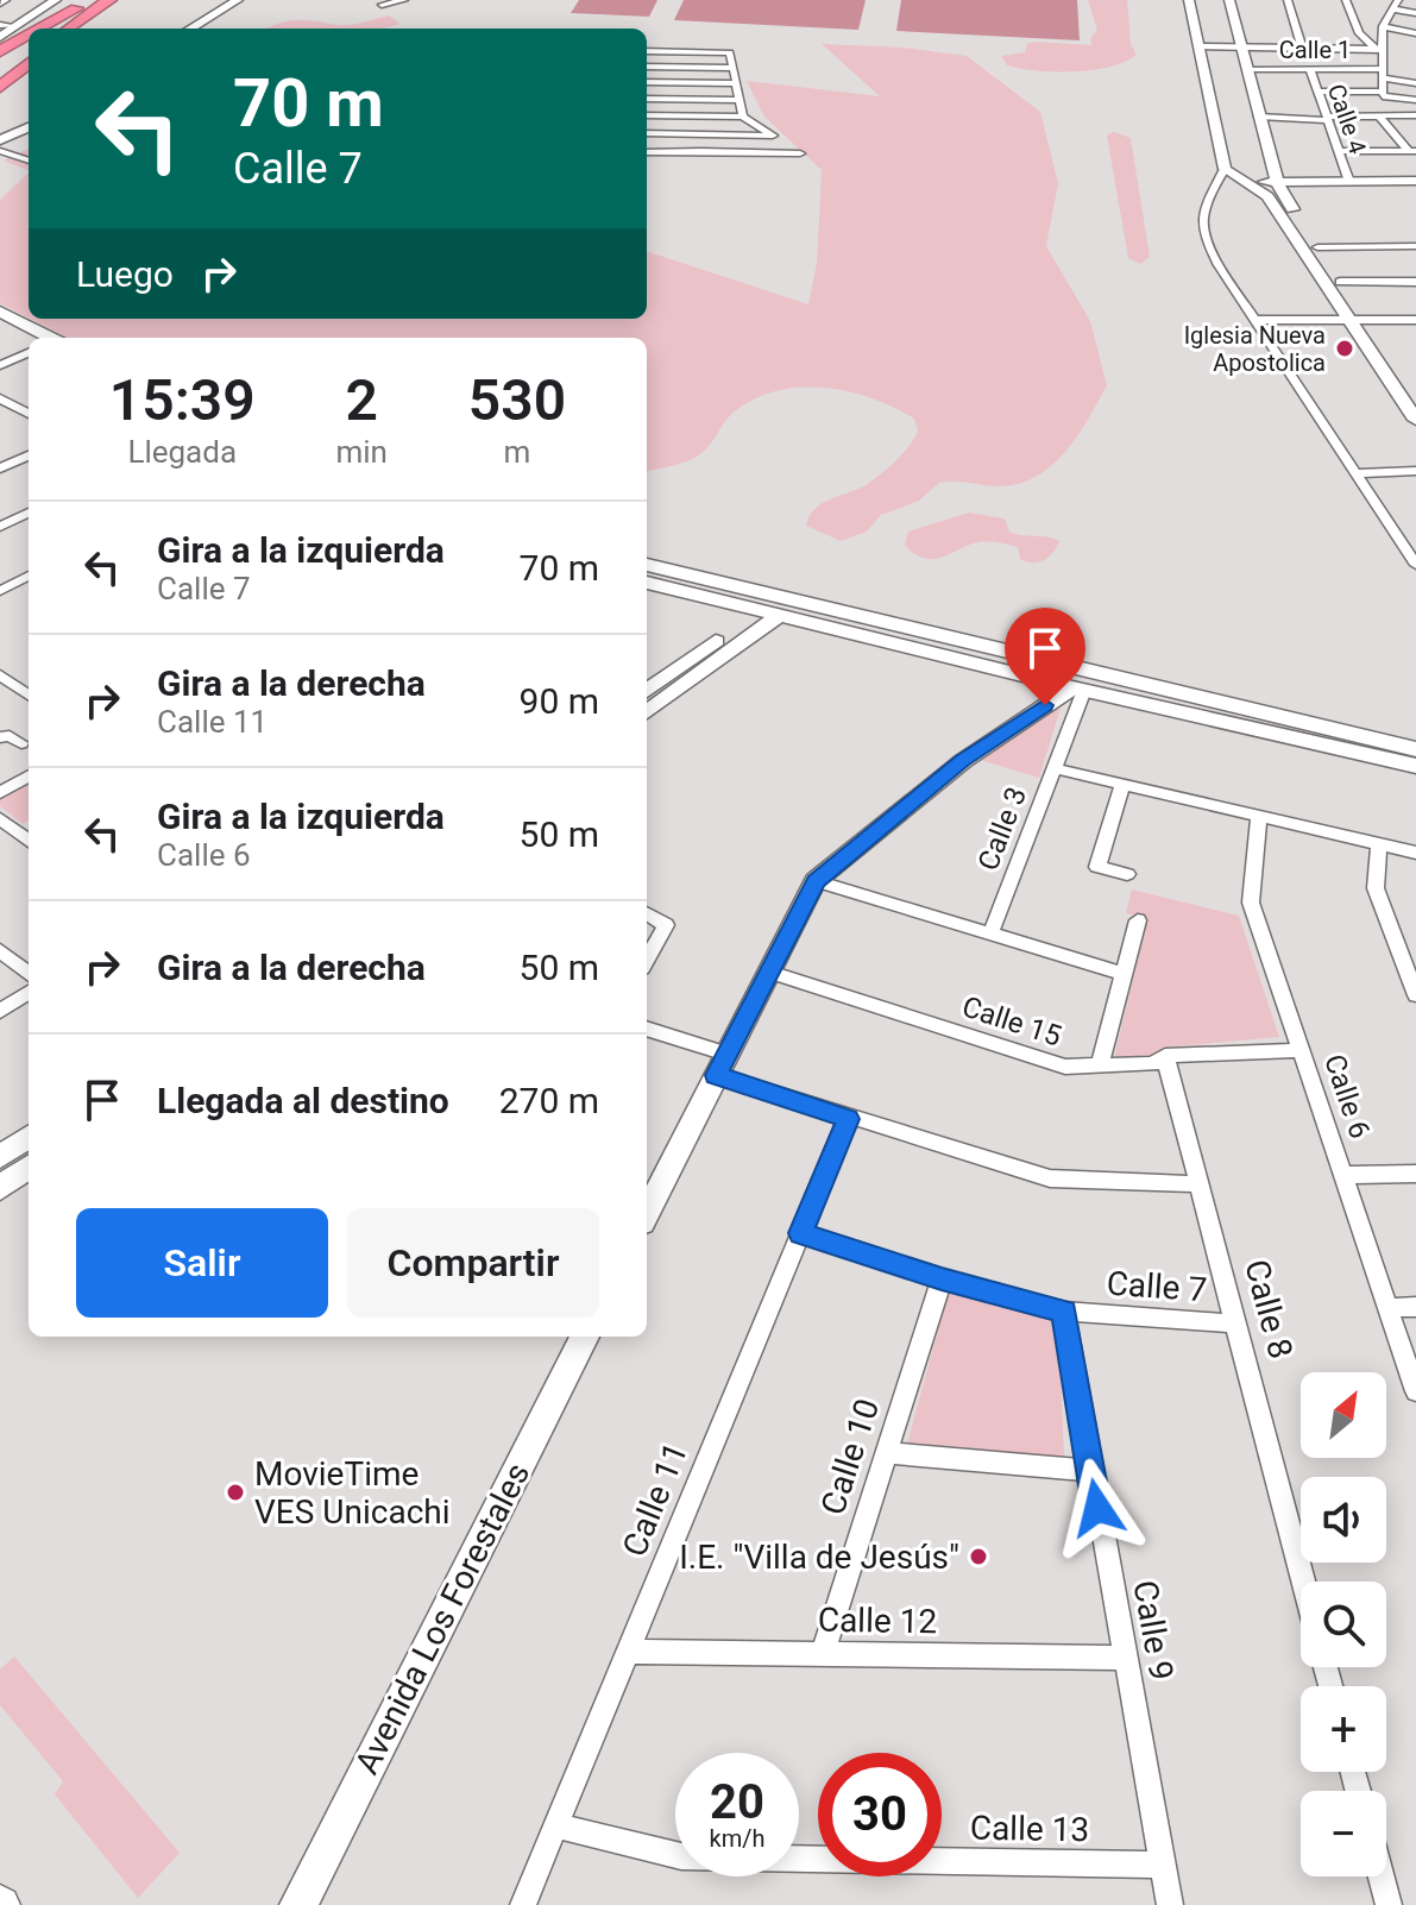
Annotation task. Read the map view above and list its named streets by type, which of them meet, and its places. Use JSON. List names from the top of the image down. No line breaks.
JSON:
{"streets":{"main road":["Avenida Los Forestales"],"street":["Calle 1","Calle 4","Calle 3","Calle 15","Calle 6","Calle 7","Calle 8","Calle 10","Calle 11","Calle 12","Calle 9","Calle 13"]},"crossings":[["Calle 1","Calle 4"],["Calle 15","Calle 6"],["Calle 15","Calle 8"],["Calle 7","Calle 8"],["Calle 7","Calle 10"],["Calle 7","Calle 11"],["Calle 7","Calle 9"],["Calle 10","Calle 12"],["Calle 11","Calle 12"],["Calle 11","Calle 13"],["Calle 12","Calle 9"],["Calle 9","Calle 13"]],"places":["Iglesia Nueva Apostolica","MovieTime VES Unicachi","I.E. \"Villa de Jesús\""],"north":"top right","page":{"turn":["70 m","Calle 7"],"then":"Luego","eta":["15:39","Llegada","2","min","530","m"],"list":[{"name":"Gira a la izquierda","note":"Calle 7","value":"70 m"},{"name":"Gira a la derecha","note":"Calle 11","value":"90 m"},{"name":"Gira a la izquierda","note":"Calle 6","value":"50 m"},{"name":"Gira a la derecha","value":"50 m"},{"name":"Llegada al destino","value":"270 m"}],"buttons":["Salir","Compartir"],"map_buttons":["+","−"],"speed":"20 km/h","limit":"30"}}
